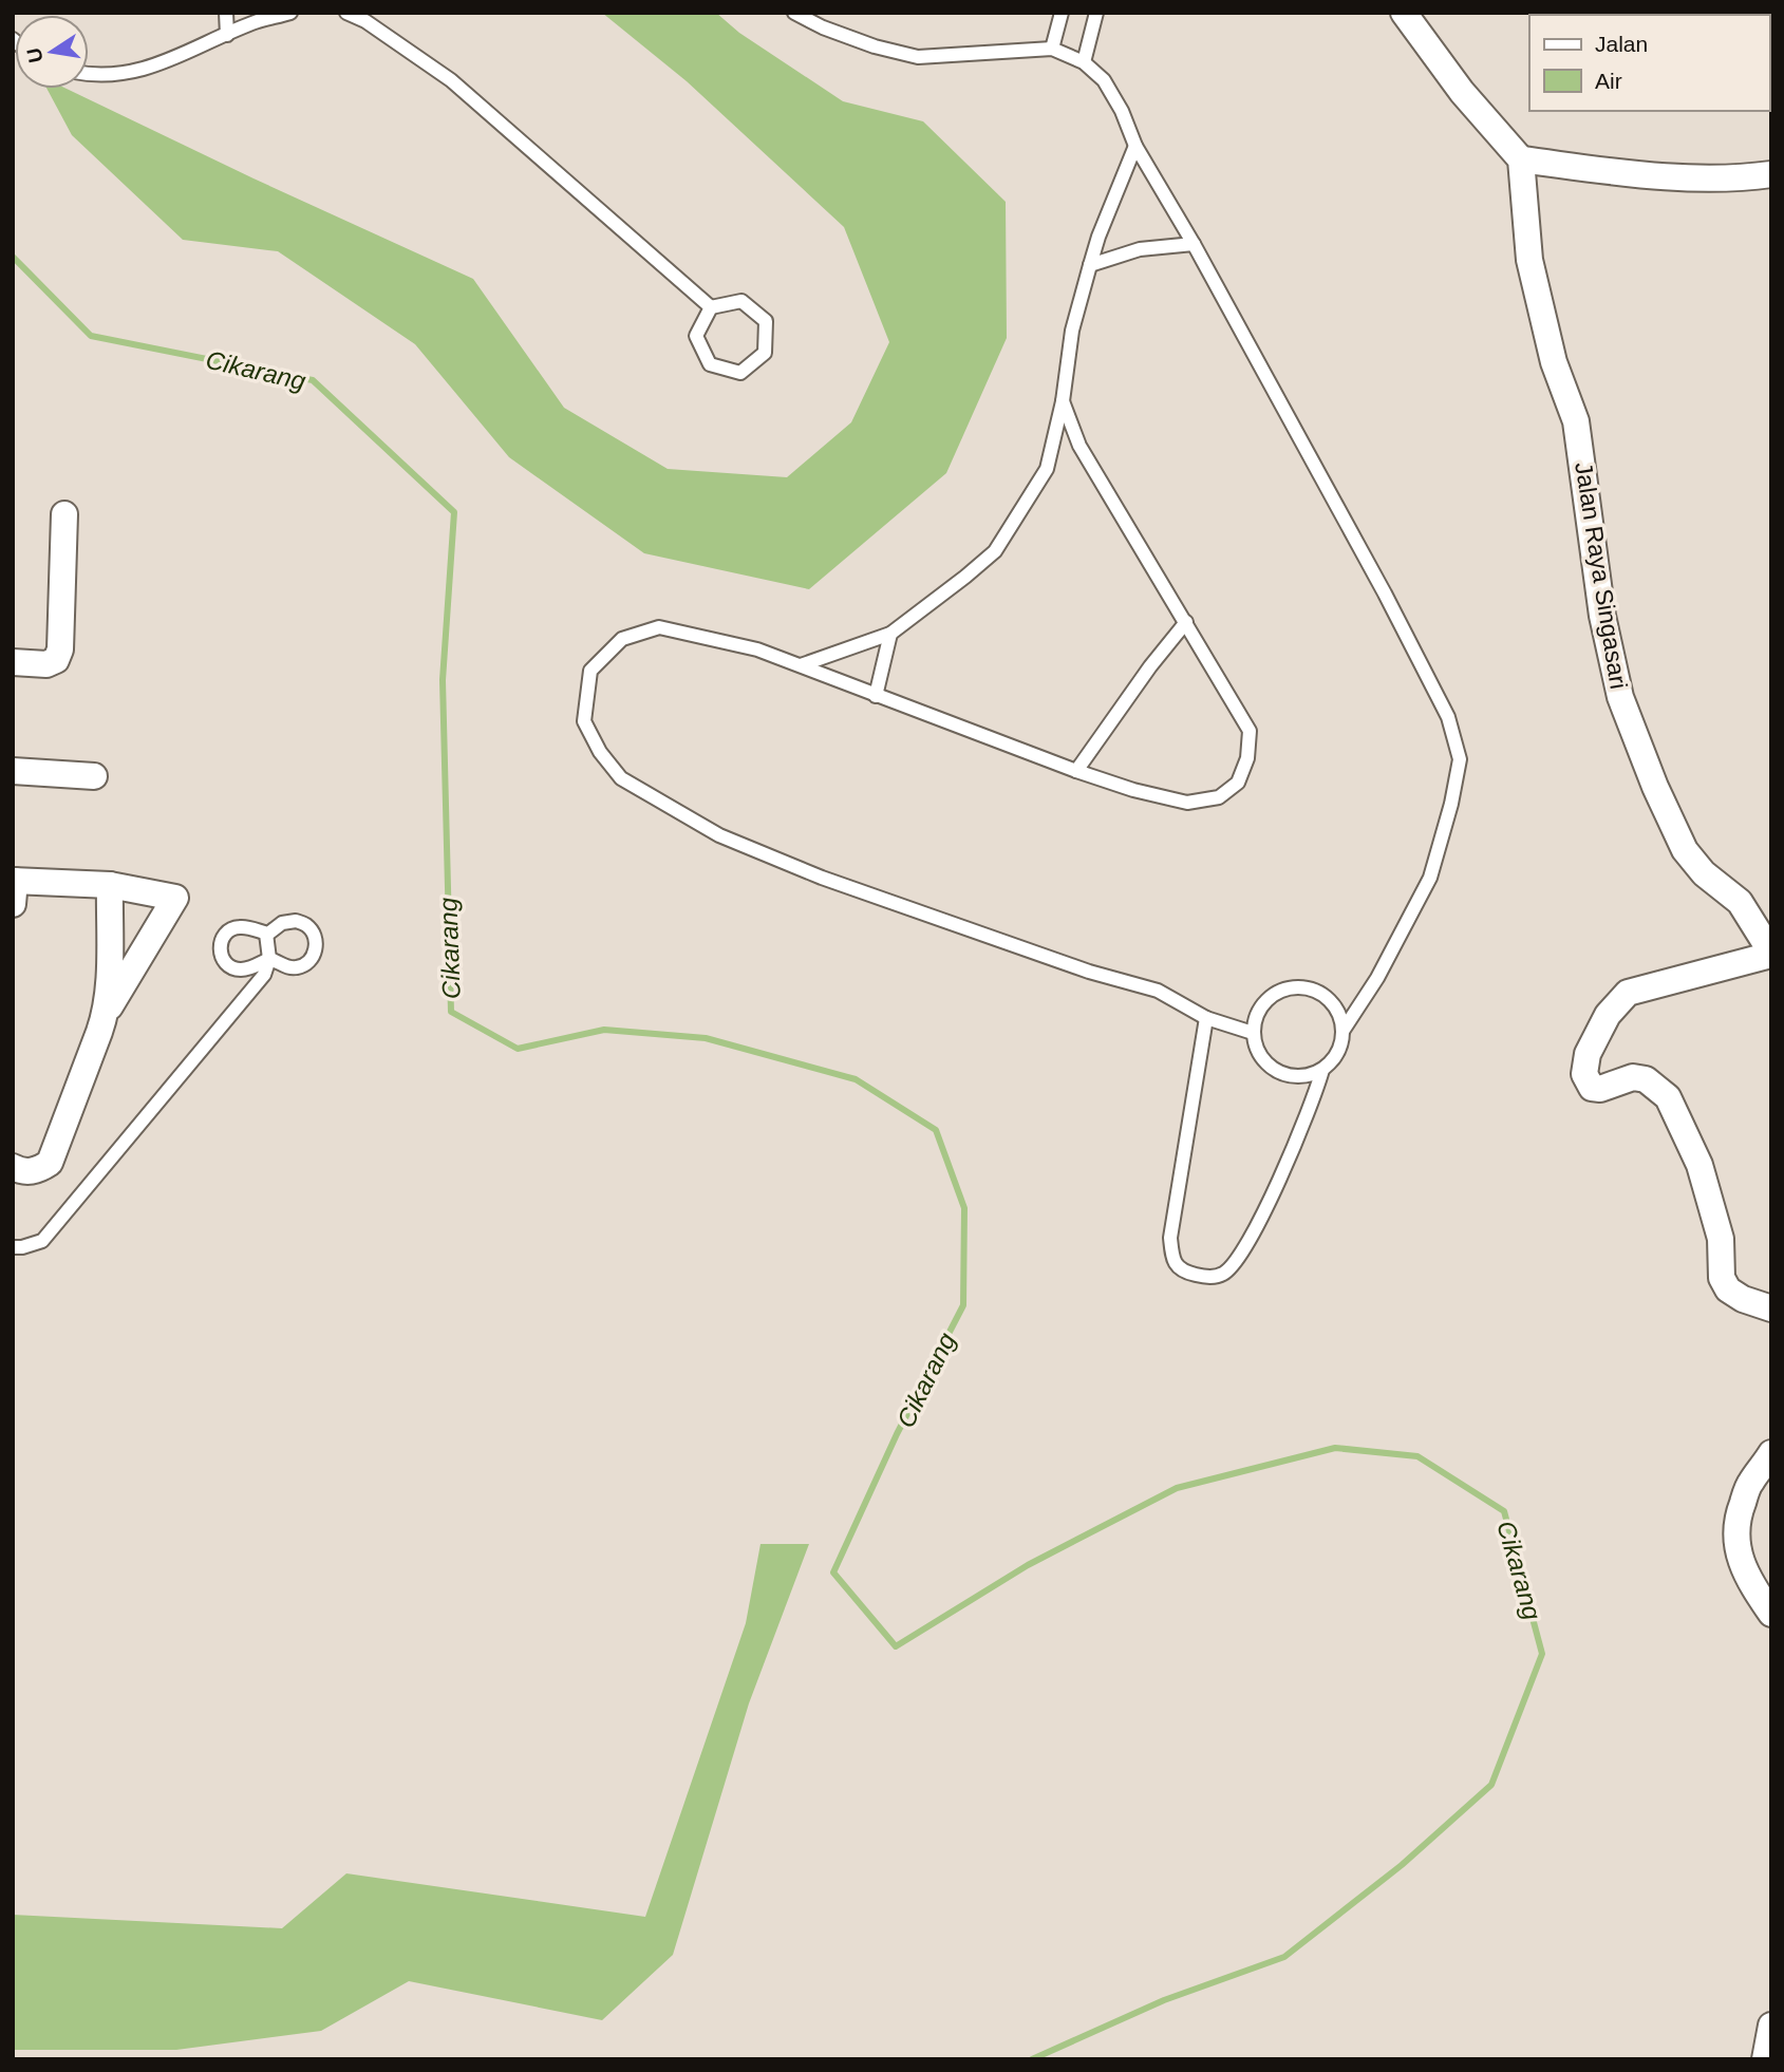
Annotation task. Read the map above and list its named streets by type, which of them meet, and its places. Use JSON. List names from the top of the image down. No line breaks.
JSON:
{"streets":{"street":["Jalan Raya Singasari"]},"water":["Cikarang"],"legend":["Jalan","Air"],"north":"left"}
